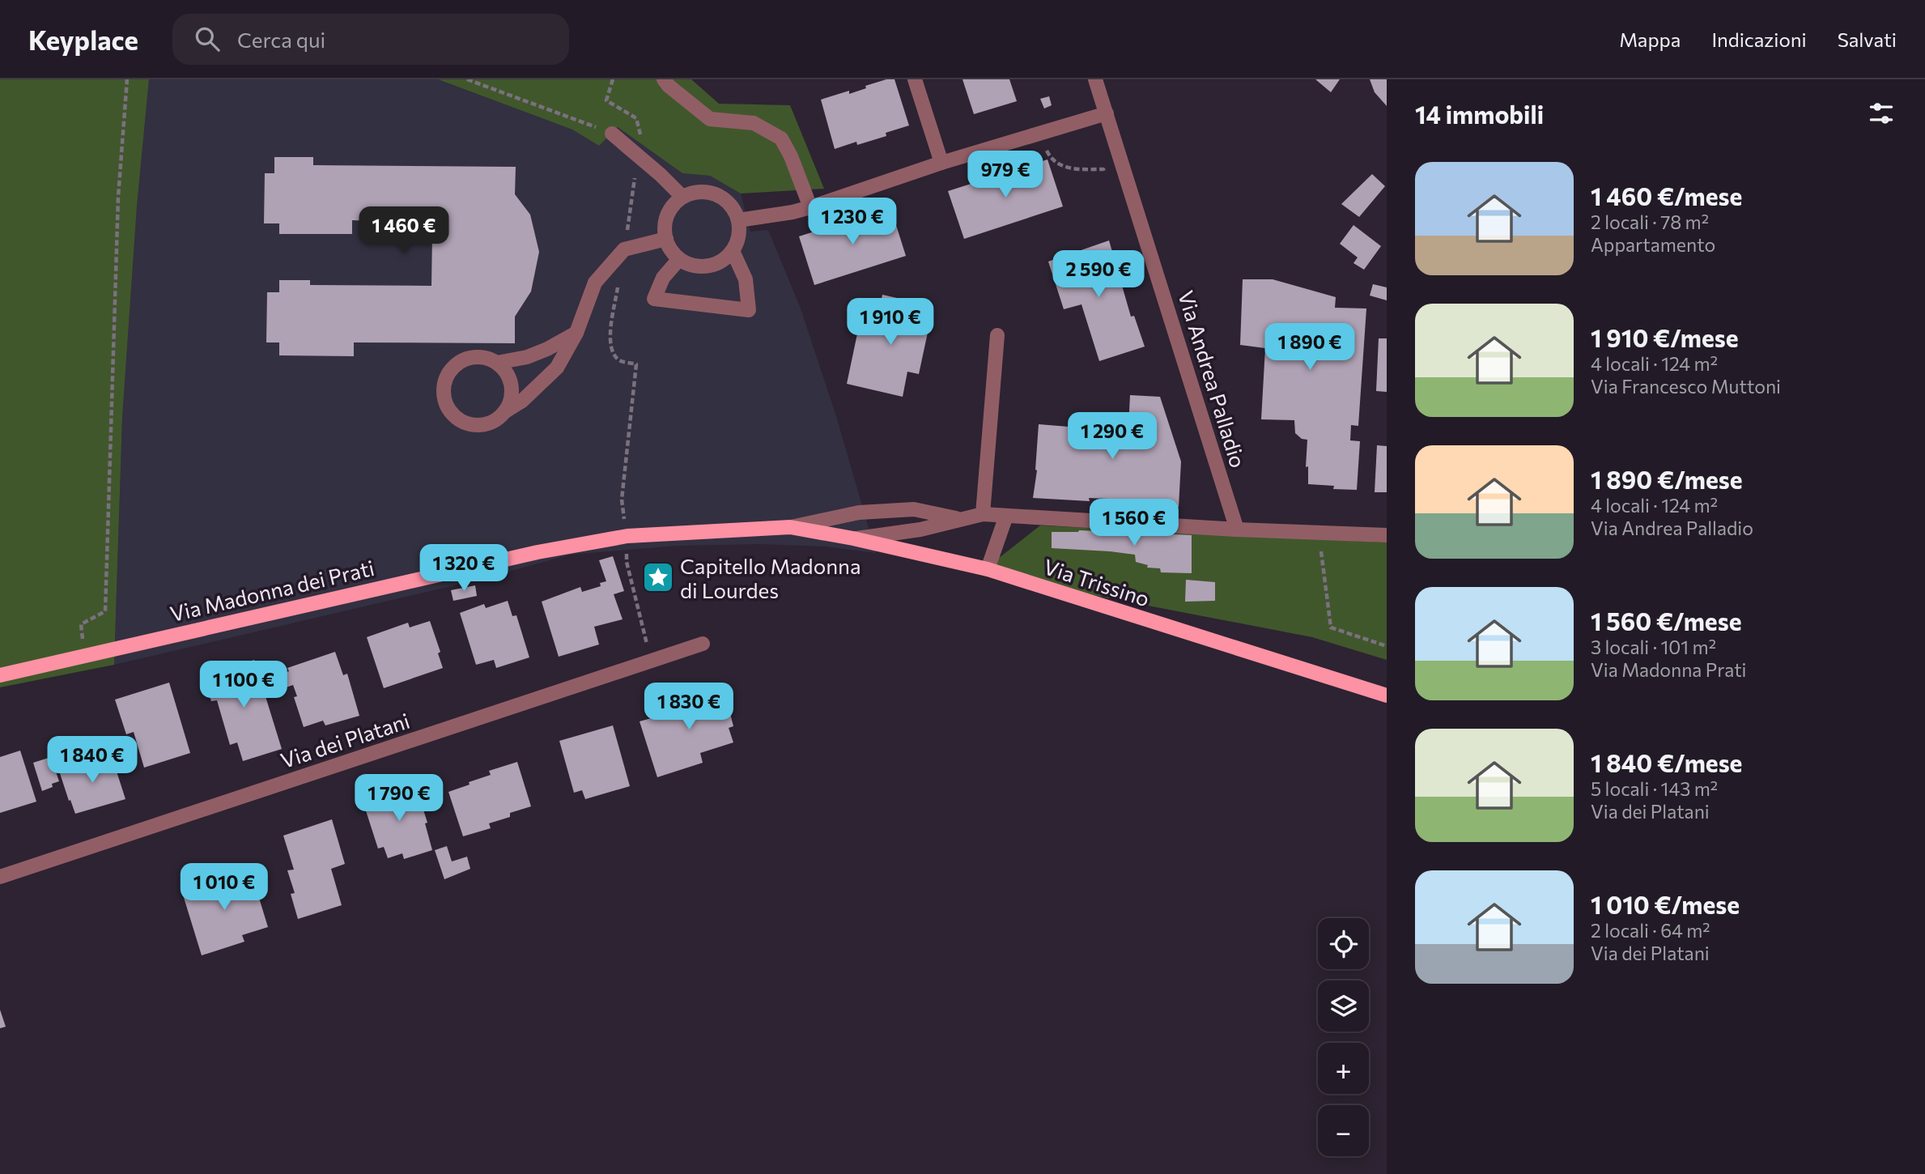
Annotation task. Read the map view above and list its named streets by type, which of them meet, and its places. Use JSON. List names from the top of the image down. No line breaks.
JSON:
{"streets":{"main road":["Via Trissino","Via Madonna dei Prati"],"street":["Via Andrea Palladio","Via dei Platani"]},"crossings":[["Via Trissino","Via Madonna dei Prati"]],"places":{"place":["Capitello Madonna di Lourdes"]},"page":{"header":"Keyplace","search":"Cerca qui","nav":["Mappa","Indicazioni","Salvati"],"heading":"14 immobili","list":[{"name":"1 460 €/mese","note":"2 locali · 78 m² · Appartamento"},{"name":"1 910 €/mese","note":"4 locali · 124 m² · Via Francesco Muttoni"},{"name":"1 890 €/mese","note":"4 locali · 124 m² · Via Andrea Palladio"},{"name":"1 560 €/mese","note":"3 locali · 101 m² · Via Madonna Prati"},{"name":"1 840 €/mese","note":"5 locali · 143 m² · Via dei Platani"},{"name":"1 010 €/mese","note":"2 locali · 64 m² · Via dei Platani"}],"price":["979 €","1 230 €","1 460 €","2 590 €","1 910 €","1 890 €","1 290 €","1 560 €","1 320 €","1 100 €","1 830 €","1 840 €","1 790 €","1 010 €"],"map_buttons":["+","−"]}}
